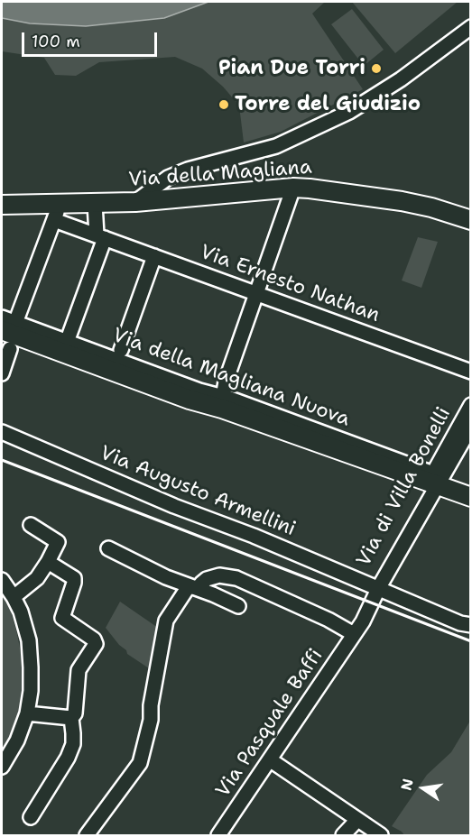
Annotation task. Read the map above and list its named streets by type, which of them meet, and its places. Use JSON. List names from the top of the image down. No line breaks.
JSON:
{"streets":{"main road":["Via della Magliana","Via della Magliana Nuova"],"street":["Via Ernesto Nathan","Via di Villa Bonelli","Via Augusto Armellini","Via Pasquale Baffi"]},"crossings":[["Via della Magliana","Via Ernesto Nathan"],["Via della Magliana Nuova","Via di Villa Bonelli"],["Via di Villa Bonelli","Via Augusto Armellini"],["Via di Villa Bonelli","Via Pasquale Baffi"]],"places":["Pian Due Torri","Torre del Giudizio"],"scale_bar":"100 m","north":"left"}
